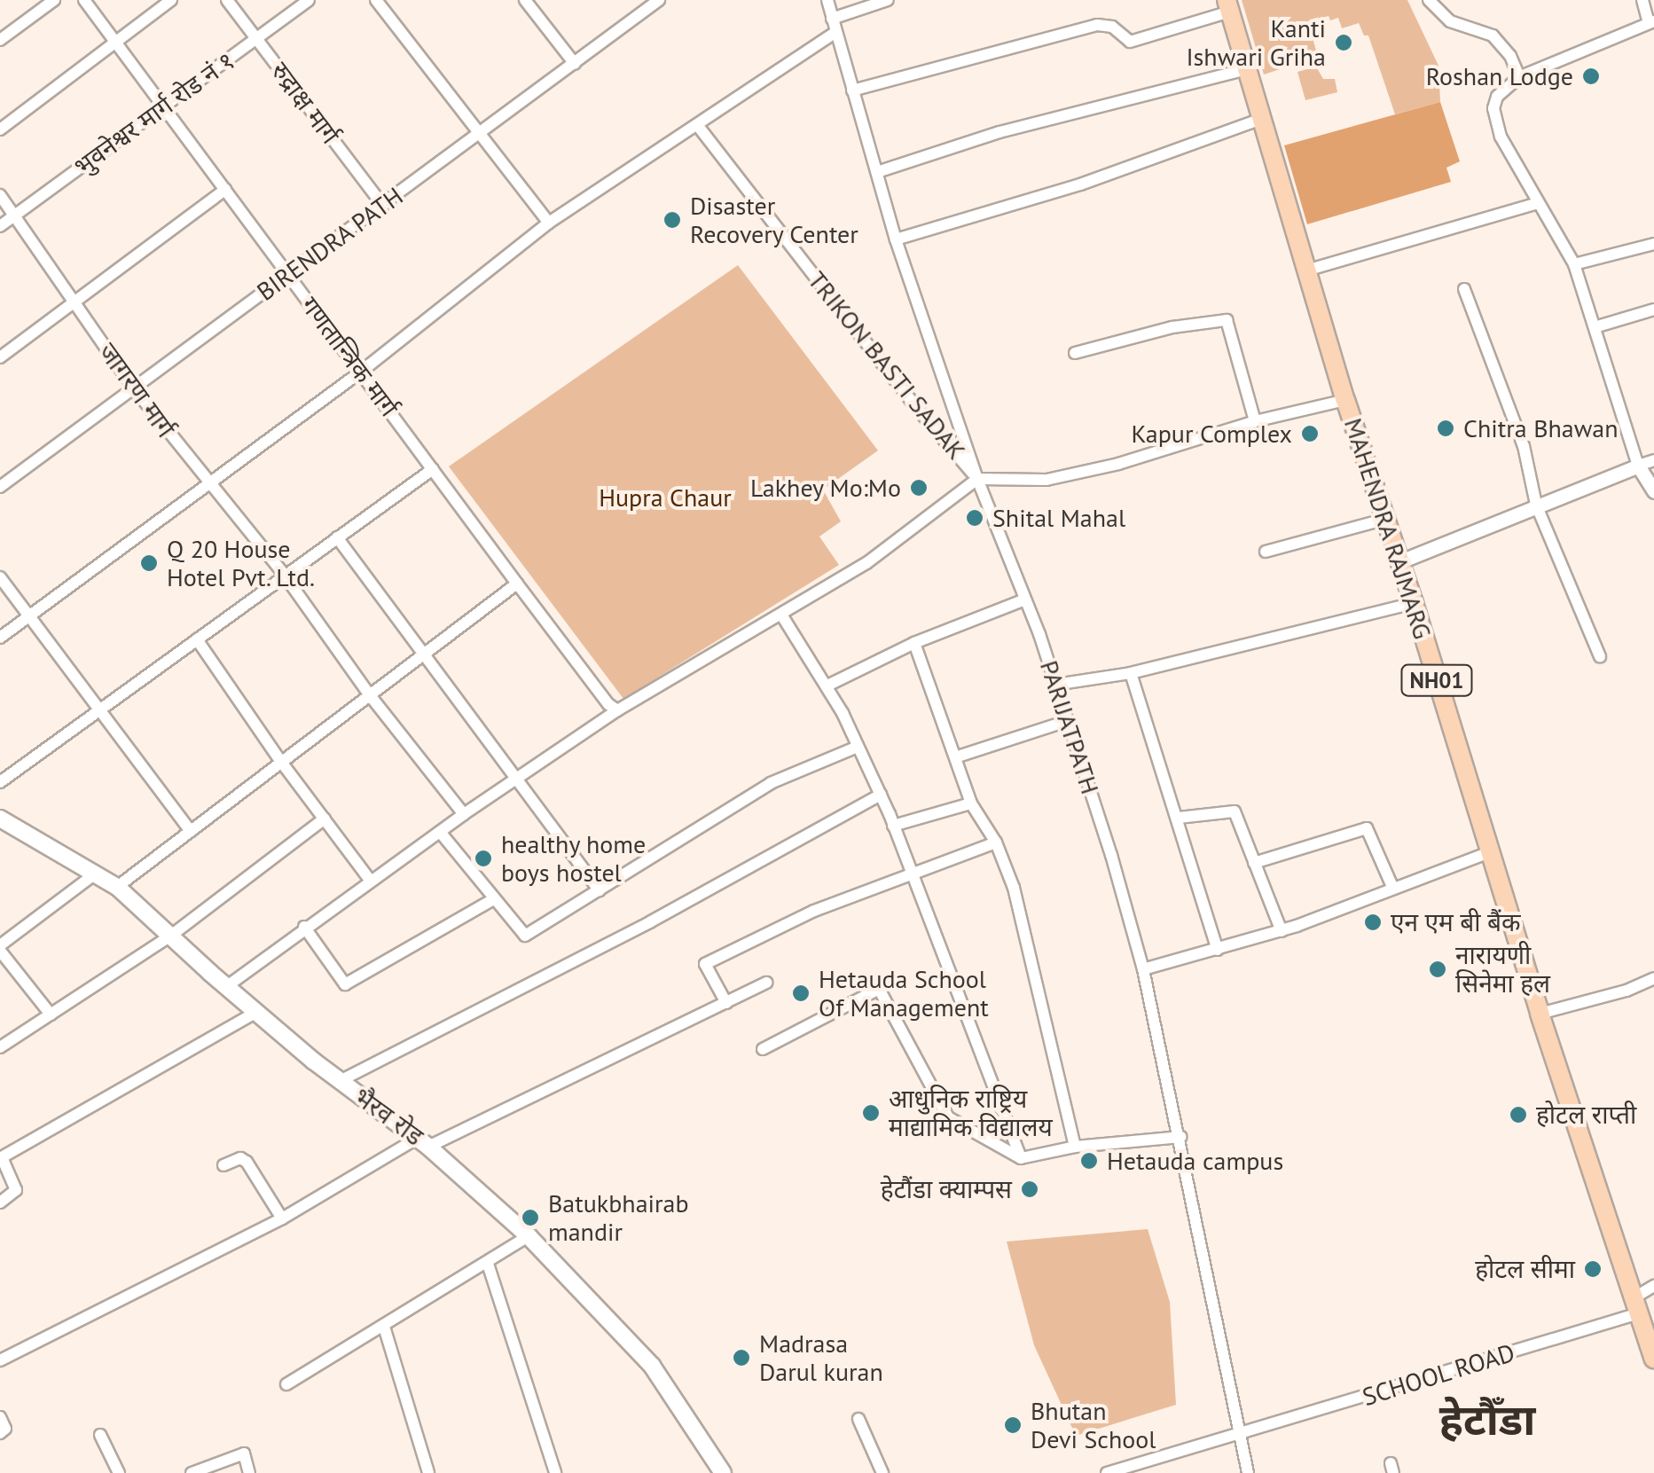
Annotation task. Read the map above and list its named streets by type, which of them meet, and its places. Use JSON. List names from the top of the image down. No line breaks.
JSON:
{"streets":{"highway":["MAHENDRA RAJMARG","NH01"],"main road":["भैरव रोड"],"street":["रुद्राक्ष मार्ग","भुवनेश्वर मार्ग रोड नं १","BIRENDRA PATH","गणतान्त्रिक मार्ग","TRIKON BASTI SADAK","जागरण मार्ग","PARIJATPATH","SCHOOL ROAD"]},"crossings":[["रुद्राक्ष मार्ग","भुवनेश्वर मार्ग रोड नं १"],["रुद्राक्ष मार्ग","BIRENDRA PATH"],["भुवनेश्वर मार्ग रोड नं १","गणतान्त्रिक मार्ग"],["भुवनेश्वर मार्ग रोड नं १","जागरण मार्ग"],["BIRENDRA PATH","गणतान्त्रिक मार्ग"],["BIRENDRA PATH","जागरण मार्ग"],["TRIKON BASTI SADAK","PARIJATPATH"],["MAHENDRA RAJMARG","SCHOOL ROAD"],["PARIJATPATH","SCHOOL ROAD"]],"districts":["हेटौँडा"],"parks":["Hupra Chaur"],"places":["Kanti Ishwari Griha","Roshan Lodge","Disaster Recovery Center","Chitra Bhawan","Kapur Complex","Lakhey Mo:Mo","Shital Mahal","Q 20 House Hotel Pvt. Ltd.","healthy home boys hostel","एन एम बी बैंक","नारायणी सिनेमा हल","Hetauda School Of Management","आधुनिक राष्ट्रिय माद्यामिक विद्यालय","होटल राप्ती","Hetauda campus","हेटौंडा क्याम्पस","Batukbhairab mandir","होटल सीमा","Madrasa Darul kuran","Bhutan Devi School"]}
